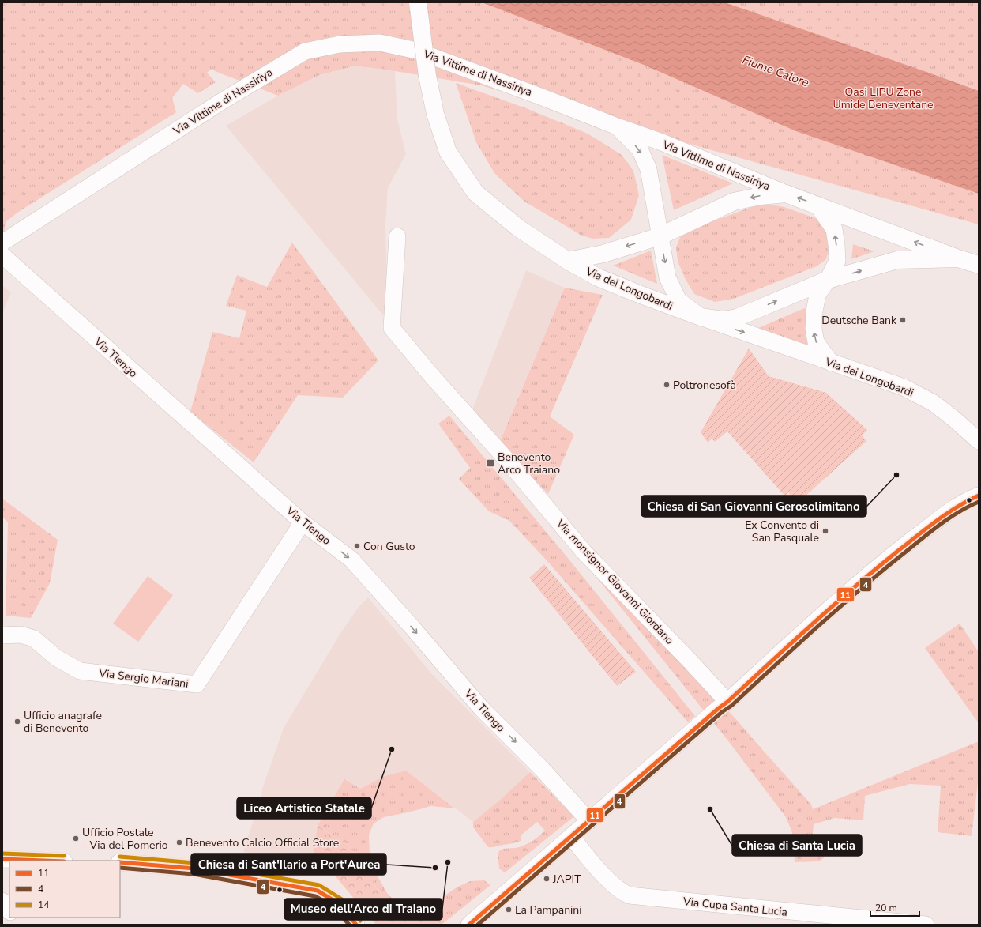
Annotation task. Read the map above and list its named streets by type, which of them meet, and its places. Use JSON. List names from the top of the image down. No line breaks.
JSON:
{"streets":{"main road":["Via Vittime di Nassiriya","Via dei Longobardi"],"street":["Via Tiengo","Via monsignor Giovanni Giordano","Via Sergio Mariani","Via Cupa Santa Lucia"]},"crossings":[["Via Tiengo","Via Sergio Mariani"]],"one_way":["Via Tiengo"],"water":["Fiume Calore"],"parks":["Oasi LIPU Zone Umide Beneventane"],"places":{"other":["Deutsche Bank","Poltronesofà","Chiesa di San Giovanni Gerosolimitano","Ex Convento di San Pasquale","Con Gusto","Ufficio anagrafe di Benevento","Liceo Artistico Statale","Chiesa di Santa Lucia","Ufficio Postale - Via del Pomerio","Benevento Calcio Official Store","Museo dell'Arco di Traiano","Chiesa di Sant'Ilario a Port'Aurea","JAPIT","La Pampanini"],"transit":["Benevento Arco Traiano"]},"lines":["transit line 11","transit line 4","transit line 14"],"legend":["11","4","14"],"scale_bar":"20 m"}
